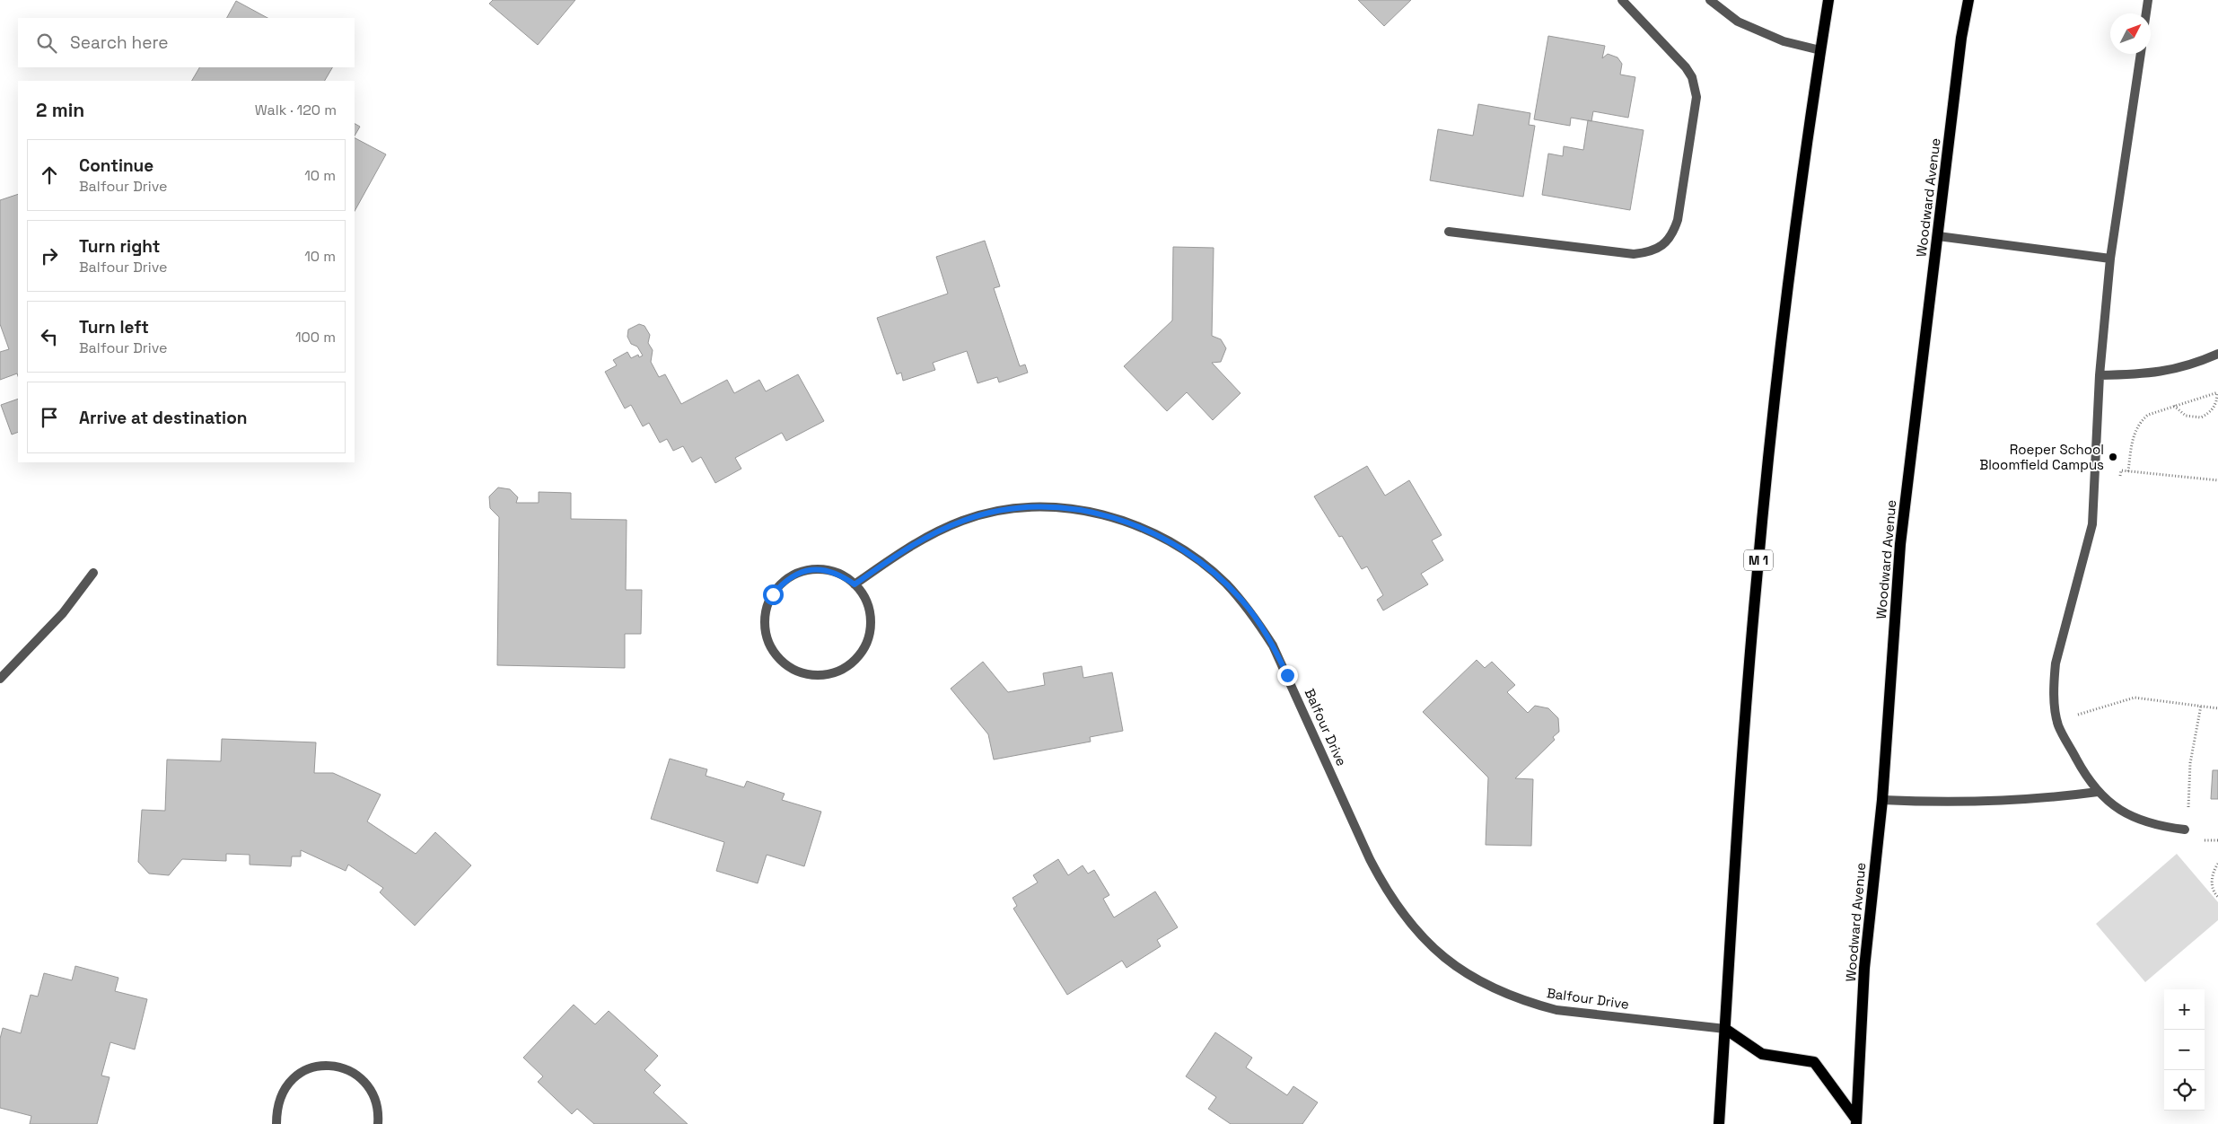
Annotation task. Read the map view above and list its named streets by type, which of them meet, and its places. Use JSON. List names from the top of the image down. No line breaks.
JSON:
{"streets":{"main road":["Woodward Avenue","M 1"],"street":["Balfour Drive"]},"crossings":[["M 1","Balfour Drive"]],"places":["Roeper School Bloomfield Campus"],"north":"top right","page":{"search":"Search here","heading":["2 min","Walk · 120 m"],"list":[["Continue","Balfour Drive","10 m"],["Turn right","Balfour Drive","10 m"],["Turn left","Balfour Drive","100 m"],"Arrive at destination"],"map_buttons":["+","−"]}}
